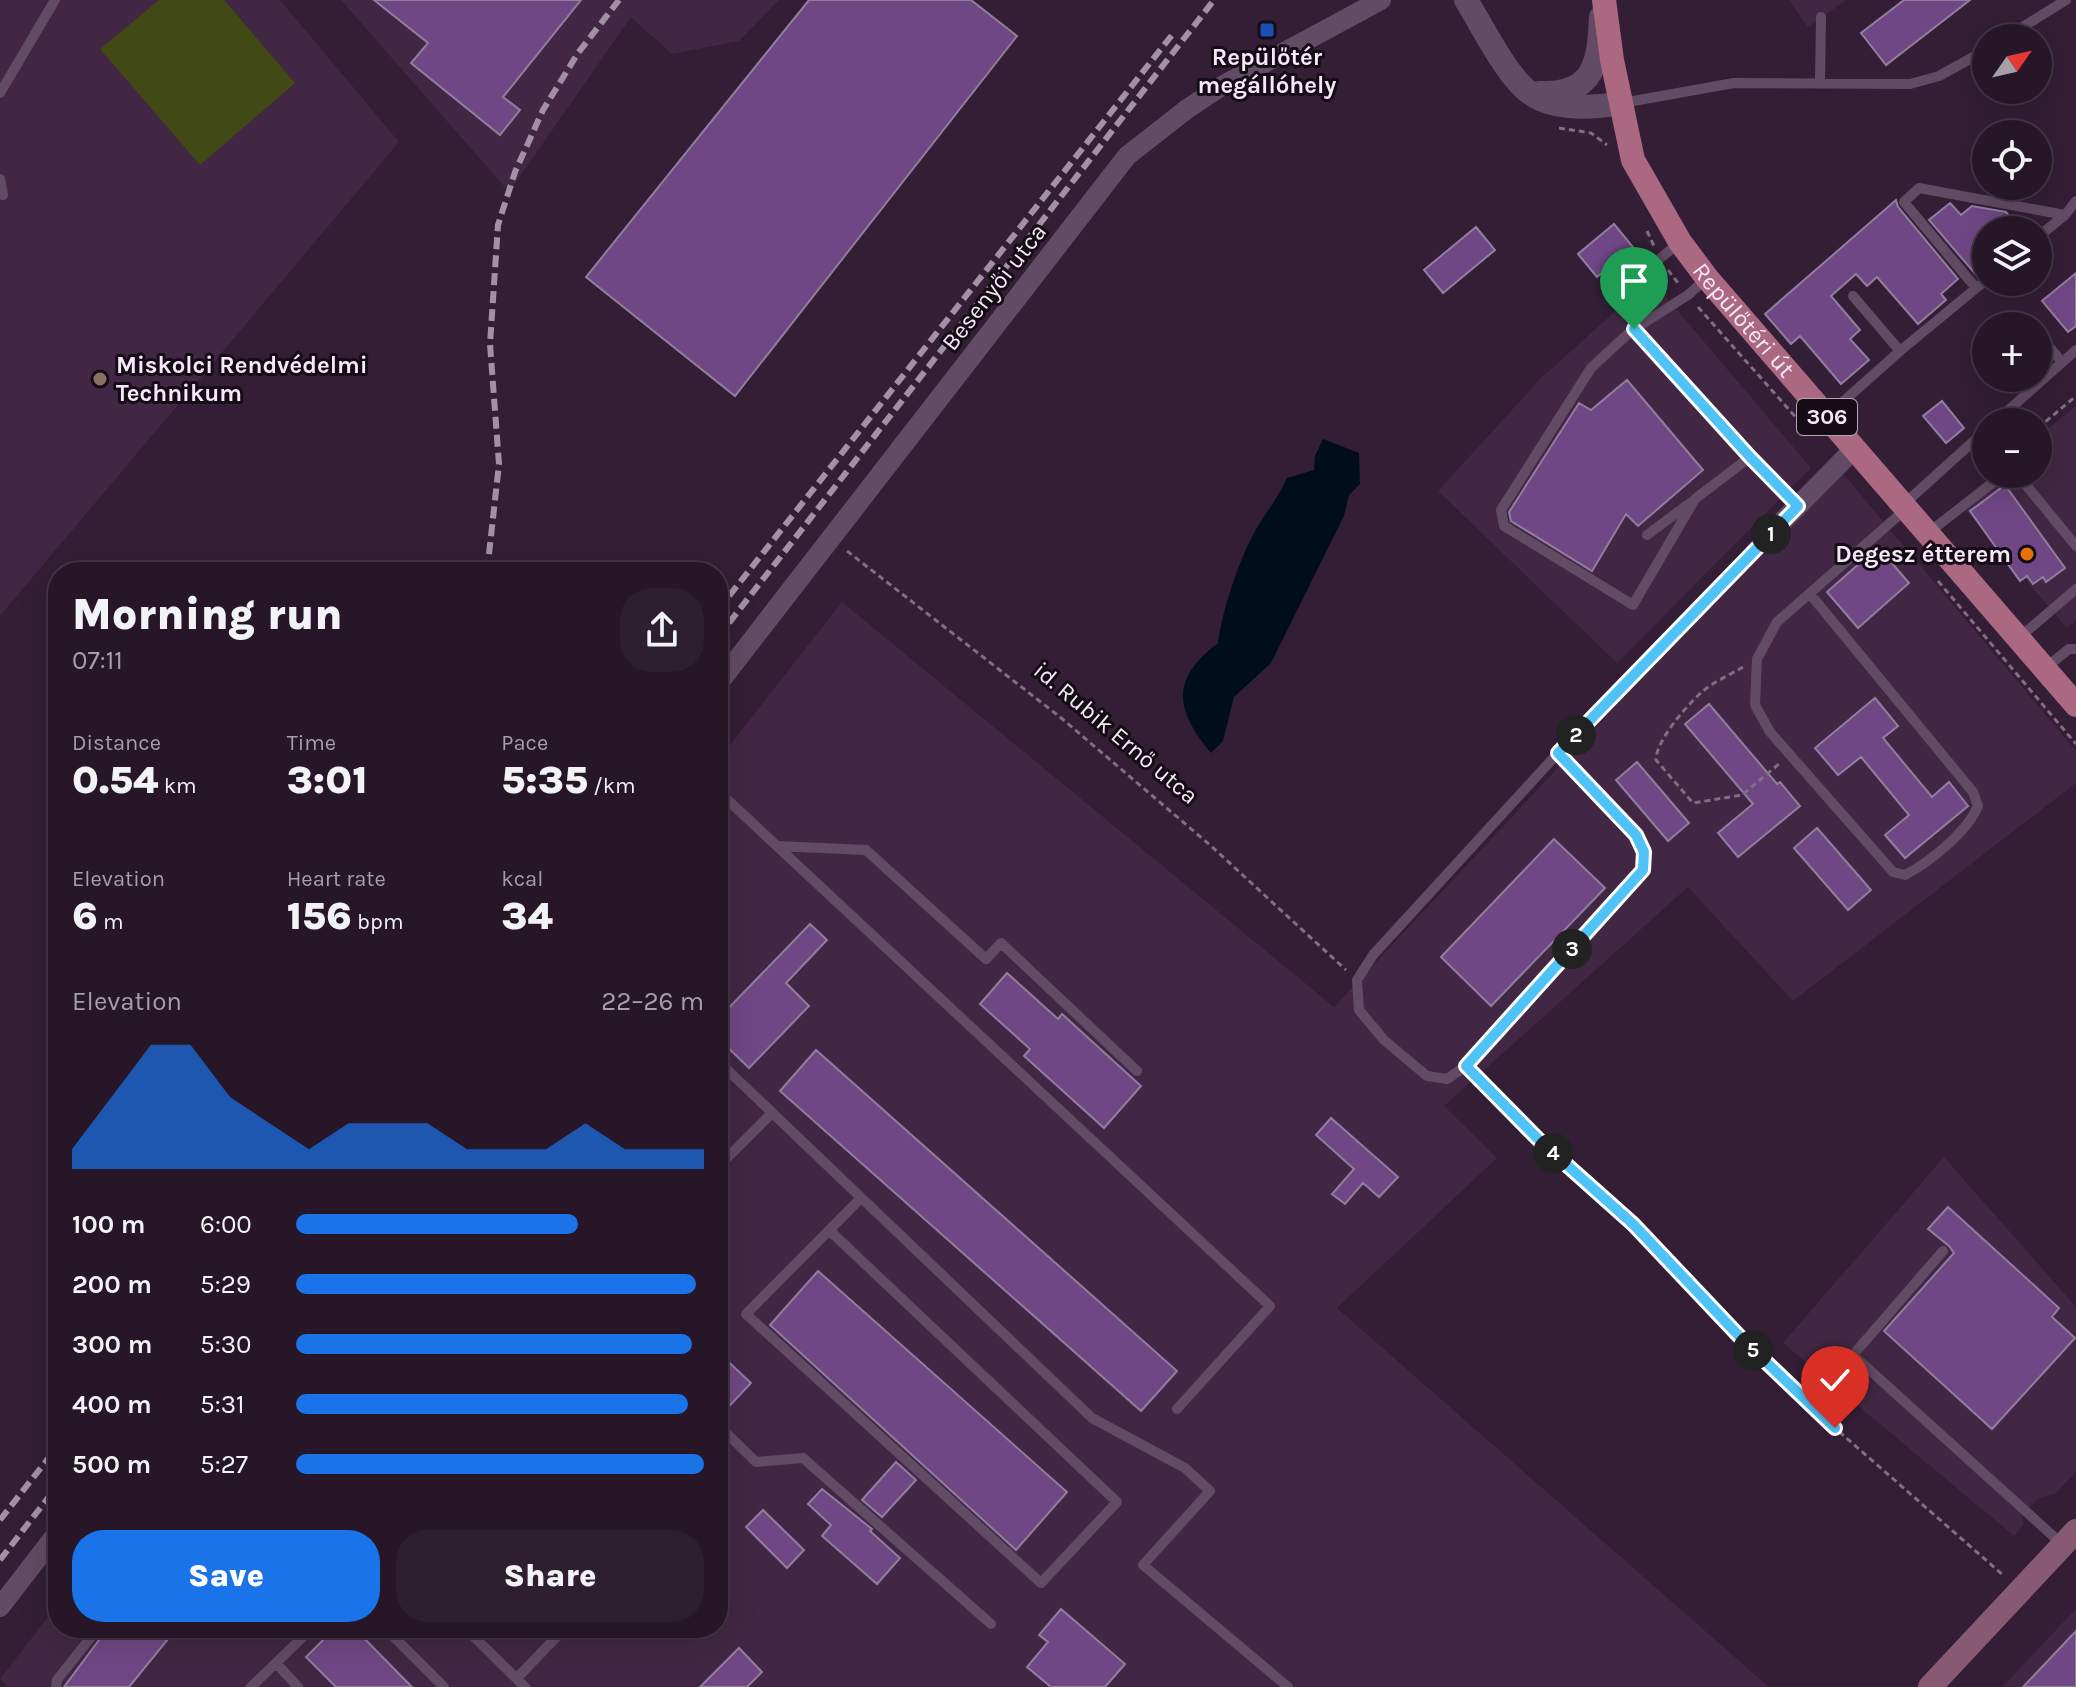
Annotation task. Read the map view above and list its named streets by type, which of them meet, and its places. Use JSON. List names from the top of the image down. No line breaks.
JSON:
{"streets":{"main road":["Repülőtéri út","306"],"street":["Besenyői utca"],"path":["id. Rubik Ernő utca"]},"crossings":[["Besenyői utca","id. Rubik Ernő utca"],["Repülőtéri út","306"]],"places":{"transit":["Repülőtér megállóhely"],"other":["Miskolci Rendvédelmi Technikum","Degesz étterem"]},"north":"top right","page":{"map_buttons":["+","−"],"pins":["1","2","3","4","5"],"heading":["Morning run","07:11"],"stats":[["Distance","0.54 km"],["Time","3:01"],["Pace","5:35 /km"],["Elevation","6 m"],["Heart rate","156 bpm"],["kcal","34"]],"chart":["Elevation","22–26 m"],"list":[{"name":"100 m","note":"6:00"},{"name":"200 m","note":"5:29"},{"name":"300 m","note":"5:30"},{"name":"400 m","note":"5:31"},{"name":"500 m","note":"5:27"}],"buttons":["Save","Share"]}}
